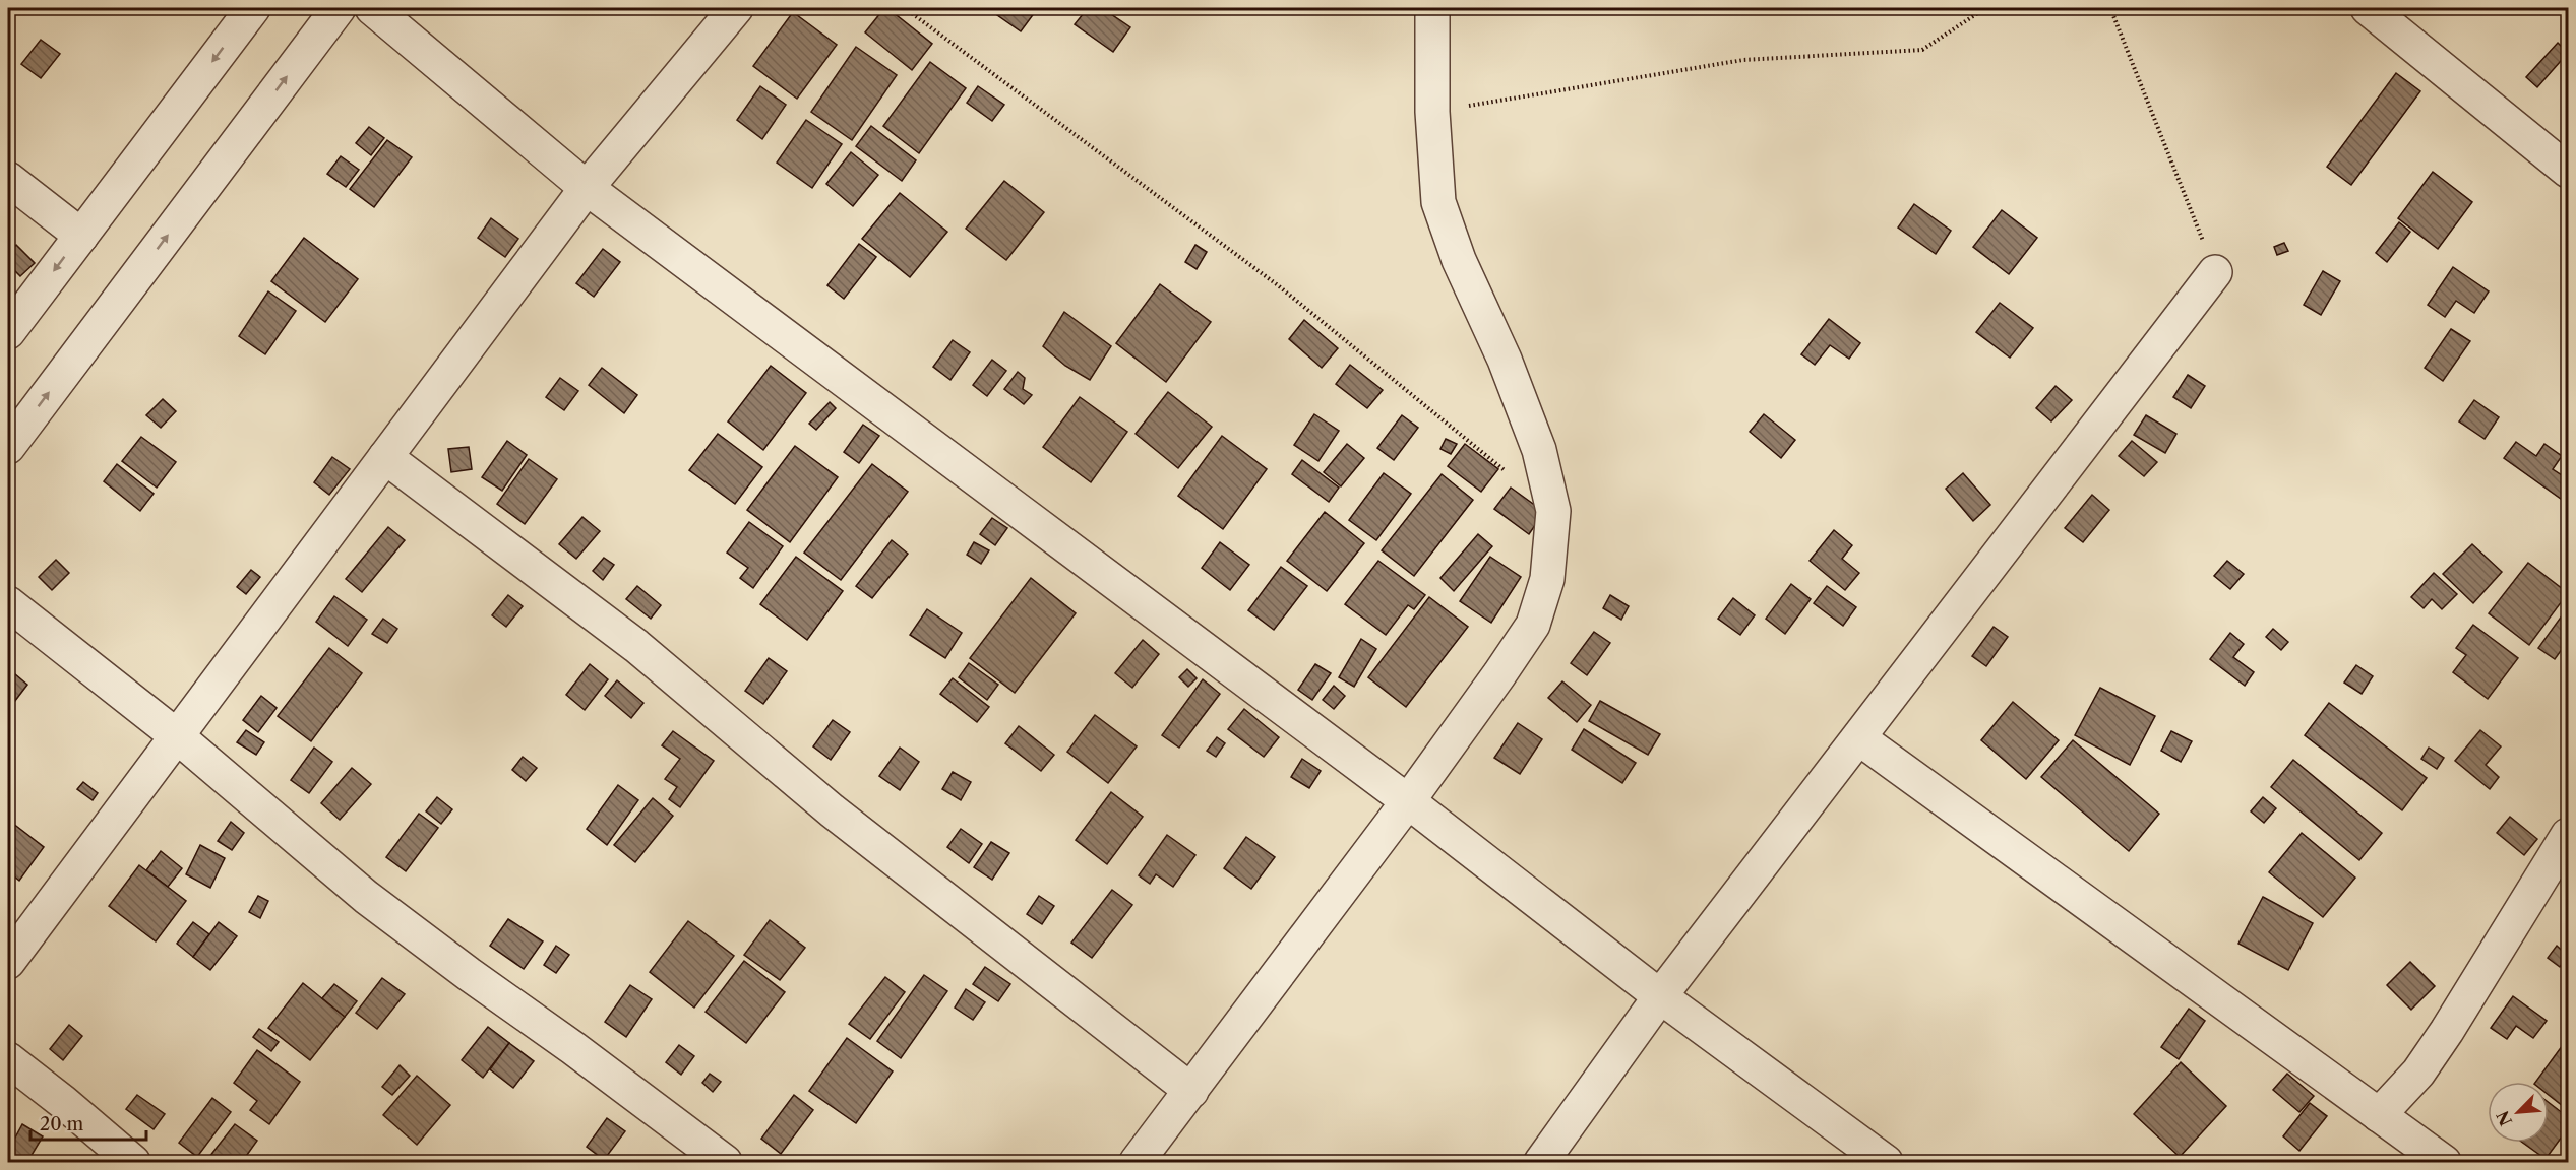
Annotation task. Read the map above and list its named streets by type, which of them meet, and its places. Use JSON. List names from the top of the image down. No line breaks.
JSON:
{"scale_bar":"20 m","north":"bottom left"}
